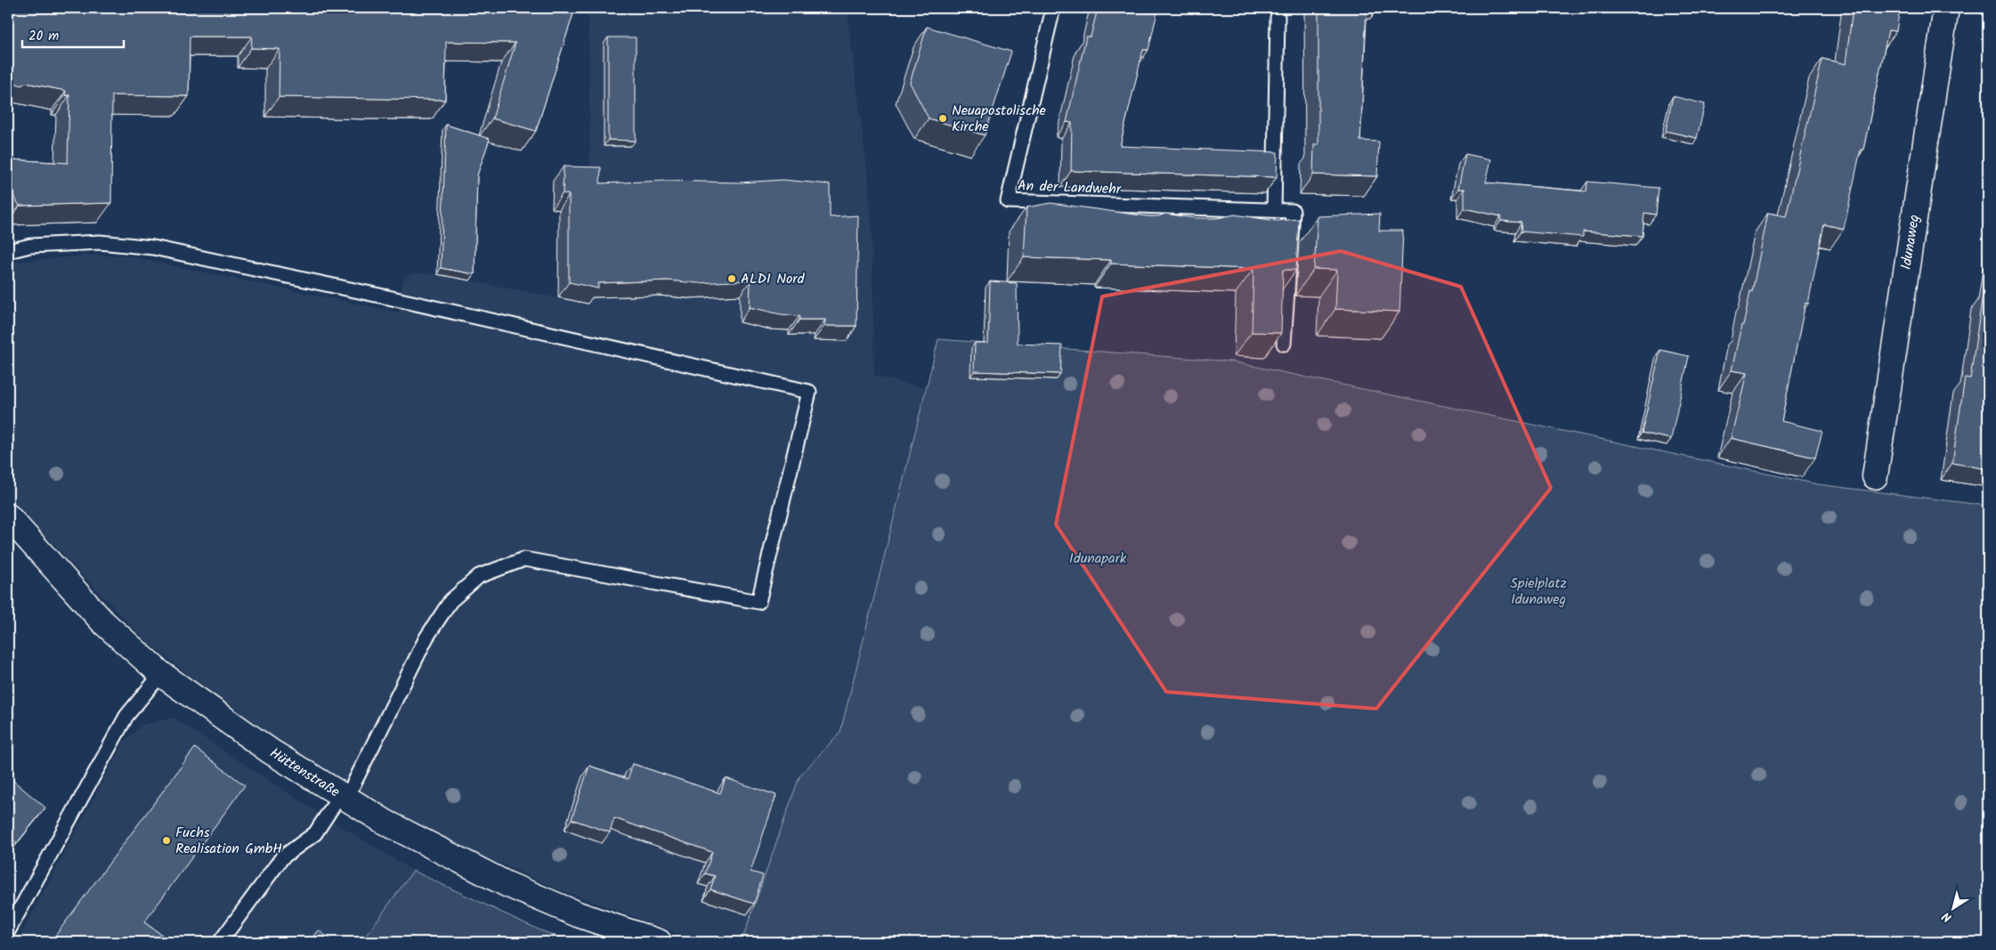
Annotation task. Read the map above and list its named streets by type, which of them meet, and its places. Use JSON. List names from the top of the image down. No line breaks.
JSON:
{"streets":{"street":["Idunaweg","Hüttenstraße"],"lane":["An der Landwehr"]},"parks":["Idunapark","Spielplatz Idunaweg"],"places":["Neuapostolische Kirche","ALDI Nord","Fuchs Realisation GmbH"],"scale_bar":"20 m","north":"bottom left"}
